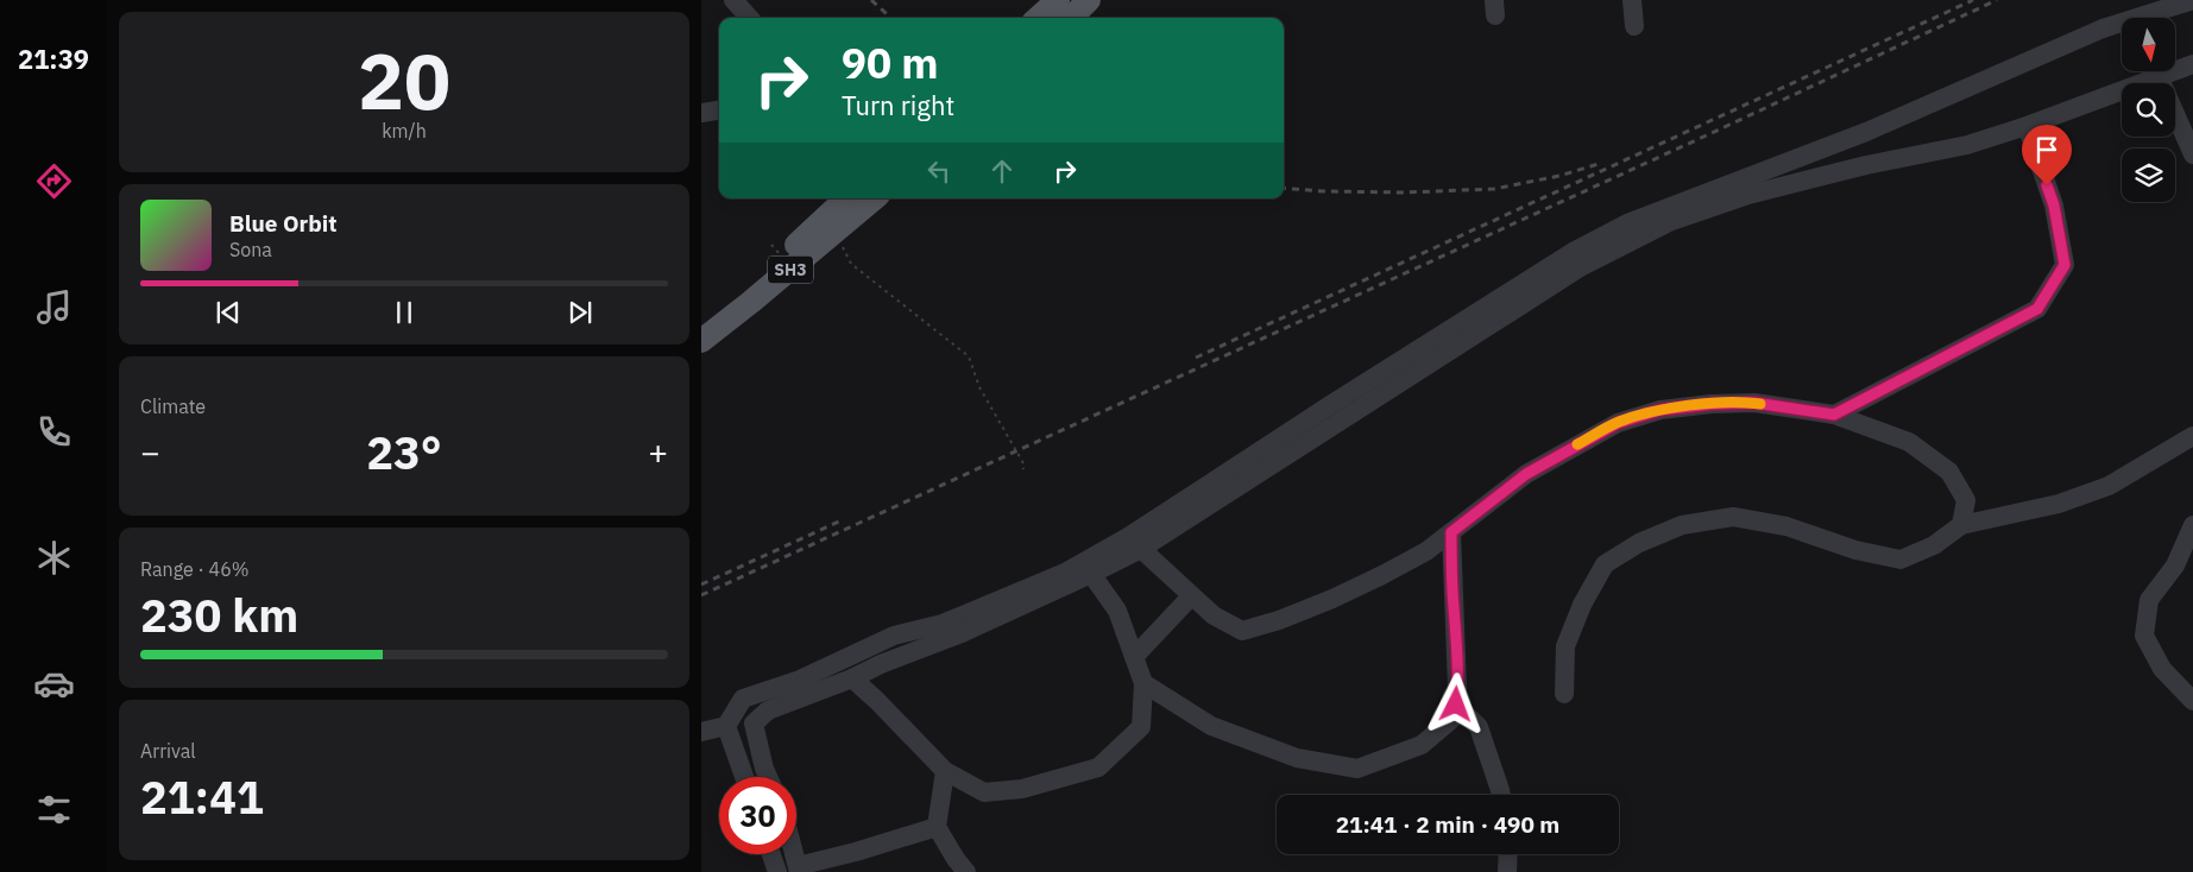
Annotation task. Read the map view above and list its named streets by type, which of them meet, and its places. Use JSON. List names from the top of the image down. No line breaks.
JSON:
{"streets":{"main road":["SH3"]},"north":"bottom","page":{"tabs":"21:39","tile":[["20","km/h"],"Climate",["Range · 46%","230 km"],["Arrival","21:41"]],"turn":["90 m","Turn right"],"song":["Blue Orbit","Sona"],"heat":["−","23°","+"],"limit":"30","trip":"21:41 · 2 min · 490 m"}}
